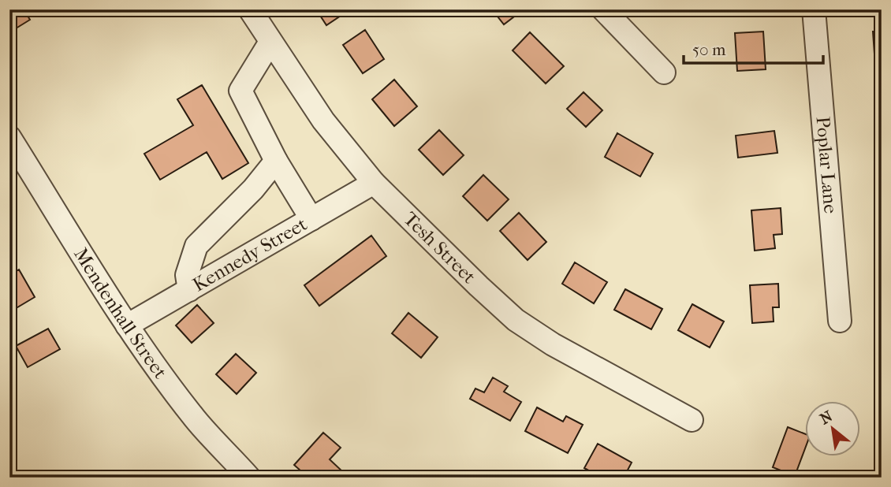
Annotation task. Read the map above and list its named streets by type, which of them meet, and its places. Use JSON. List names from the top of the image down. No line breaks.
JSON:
{"streets":{"street":["Poplar Lane","Tesh Street","Kennedy Street","Mendenhall Street"]},"crossings":[["Tesh Street","Kennedy Street"],["Kennedy Street","Mendenhall Street"]],"scale_bar":"50 m","north":"top left"}
